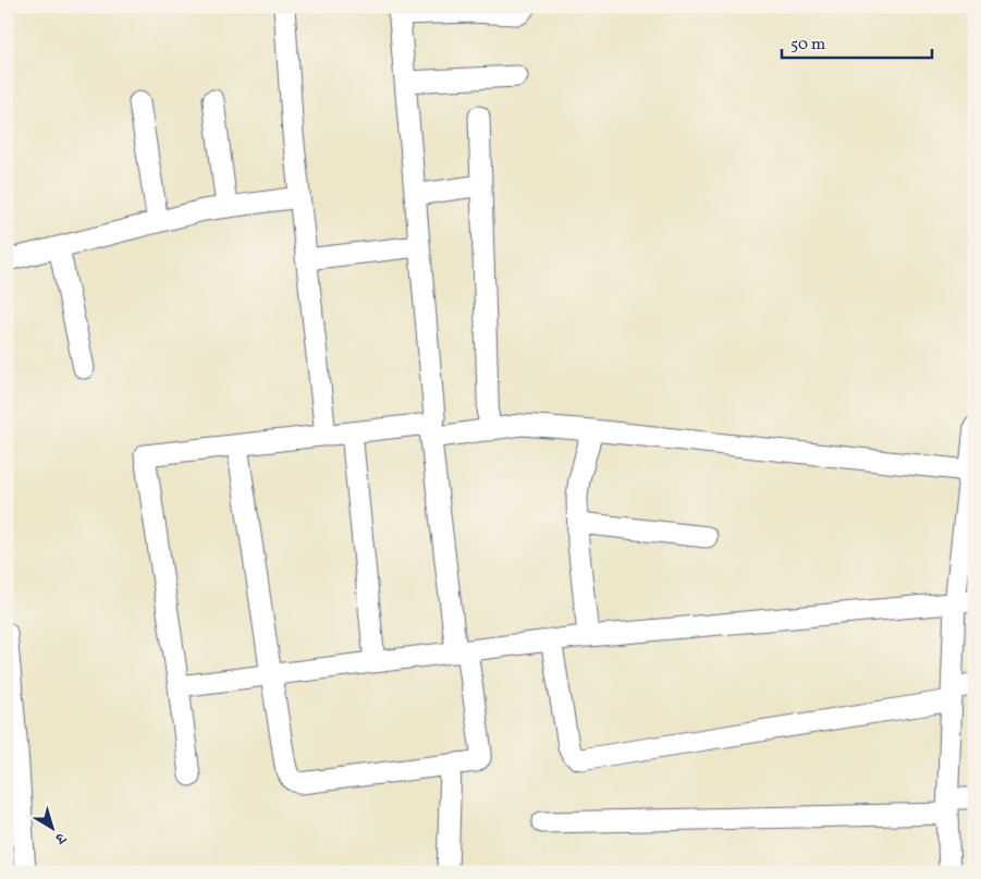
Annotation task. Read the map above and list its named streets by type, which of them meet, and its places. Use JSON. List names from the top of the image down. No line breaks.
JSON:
{"scale_bar":"50 m","north":"bottom right"}
